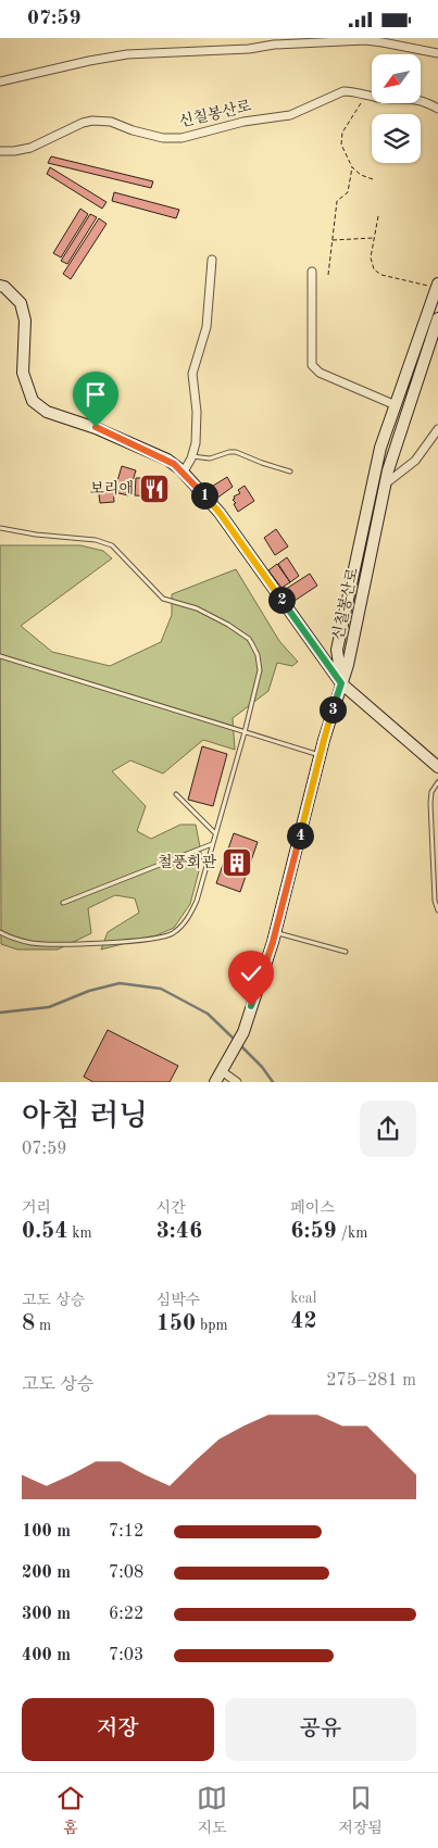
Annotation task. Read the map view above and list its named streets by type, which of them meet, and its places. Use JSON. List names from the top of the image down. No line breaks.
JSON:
{"streets":{"street":["신칠봉산로"]},"places":{"restaurant":["보리애"],"building":["철풍회관"]},"north":"bottom left","page":{"status":"07:59","pins":["1","2","3","4"],"heading":["아침 러닝","07:59"],"stats":[["거리","0.54 km"],["시간","3:46"],["페이스","6:59 /km"],["고도 상승","8 m"],["심박수","150 bpm"],["kcal","42"]],"chart":["고도 상승","275–281 m"],"list":[{"name":"100 m","note":"7:12"},{"name":"200 m","note":"7:08"},{"name":"300 m","note":"6:22"},{"name":"400 m","note":"7:03"}],"buttons":["저장","공유"],"tabs":["홈","지도","저장됨"]}}
